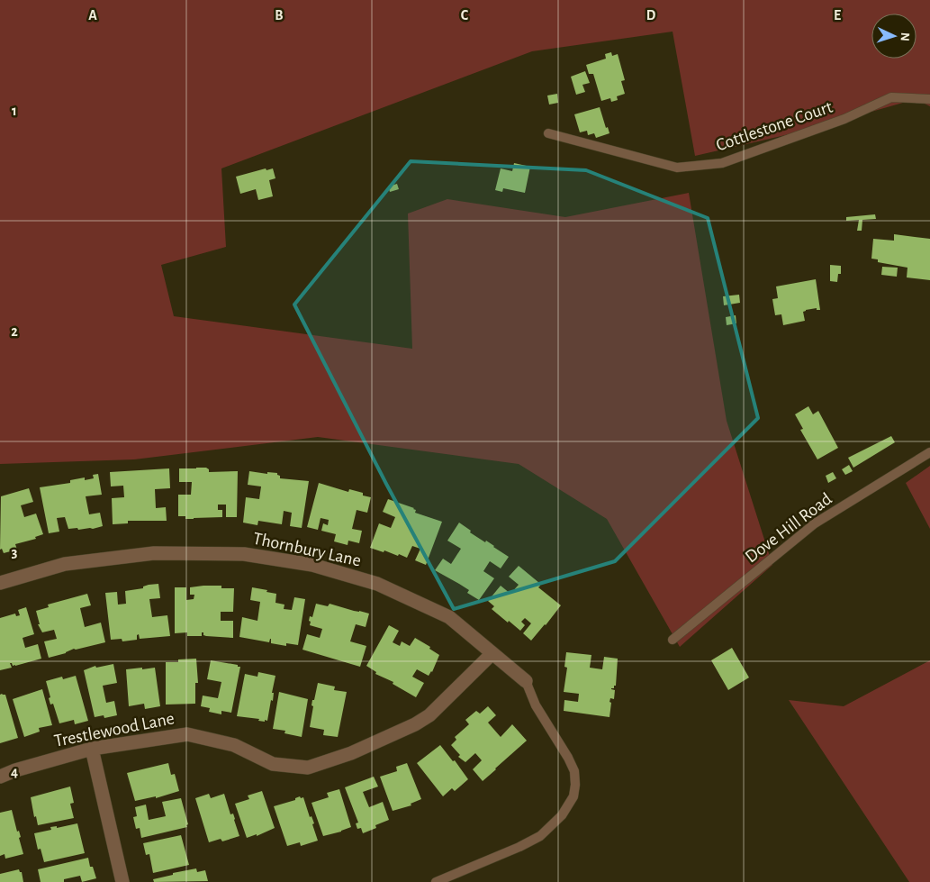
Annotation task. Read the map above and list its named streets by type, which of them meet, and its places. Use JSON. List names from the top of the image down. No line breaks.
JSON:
{"streets":{"street":["Thornbury Lane","Trestlewood Lane"],"lane":["Cottlestone Court","Dove Hill Road"]},"crossings":[["Thornbury Lane","Trestlewood Lane"]],"north":"right","grid":{"columns":["A","B","C","D","E"],"rows":["1","2","3","4"]}}
